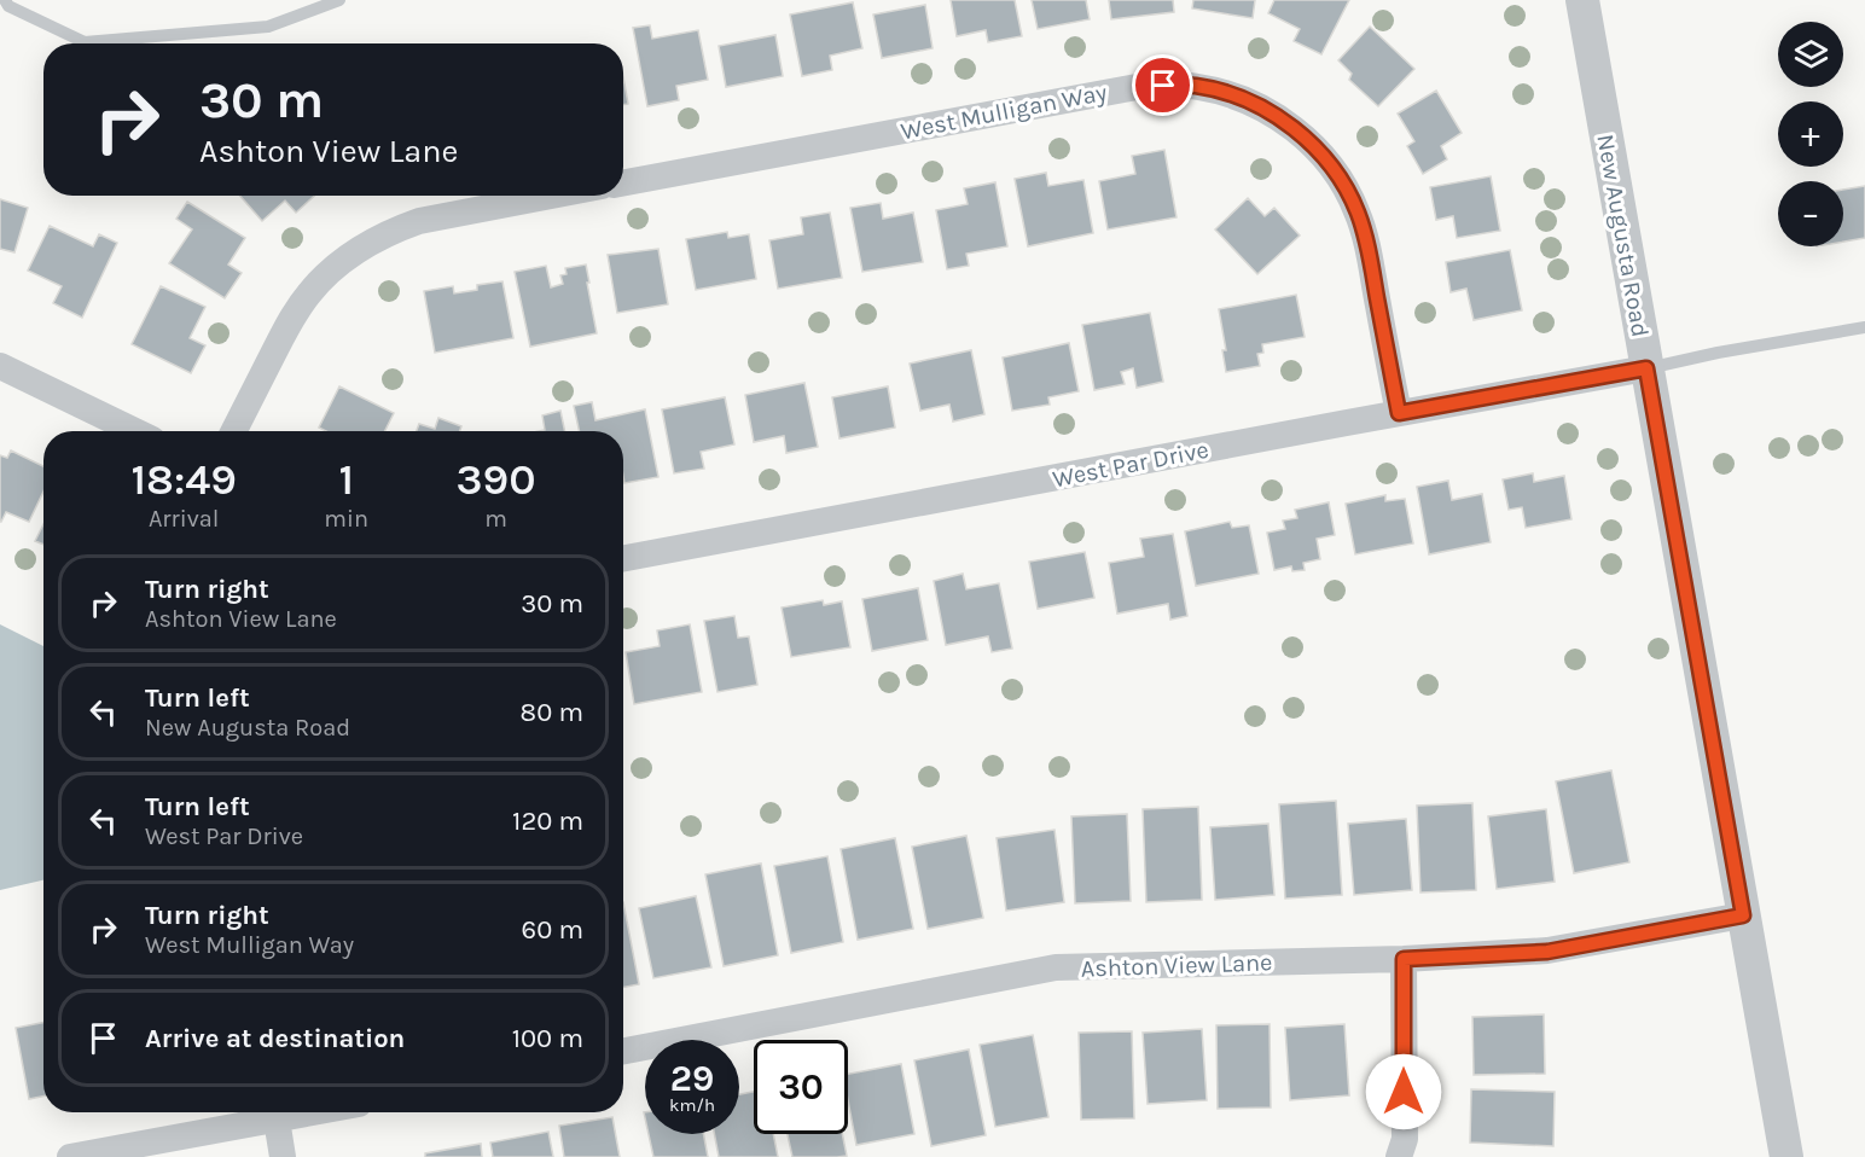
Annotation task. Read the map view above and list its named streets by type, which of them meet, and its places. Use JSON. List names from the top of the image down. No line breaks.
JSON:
{"streets":{"street":["West Mulligan Way","New Augusta Road","West Par Drive","Ashton View Lane"]},"crossings":[["West Mulligan Way","West Par Drive"],["New Augusta Road","West Par Drive"],["New Augusta Road","Ashton View Lane"]],"page":{"map_buttons":["+","−"],"turn":["30 m","Ashton View Lane"],"eta":["18:49","Arrival","1","min","390","m"],"list":[{"name":"Turn right","note":"Ashton View Lane","value":"30 m"},{"name":"Turn left","note":"New Augusta Road","value":"80 m"},{"name":"Turn left","note":"West Par Drive","value":"120 m"},{"name":"Turn right","note":"West Mulligan Way","value":"60 m"},{"name":"Arrive at destination","value":"100 m"}],"speed":"29 km/h","limit":"30"}}
